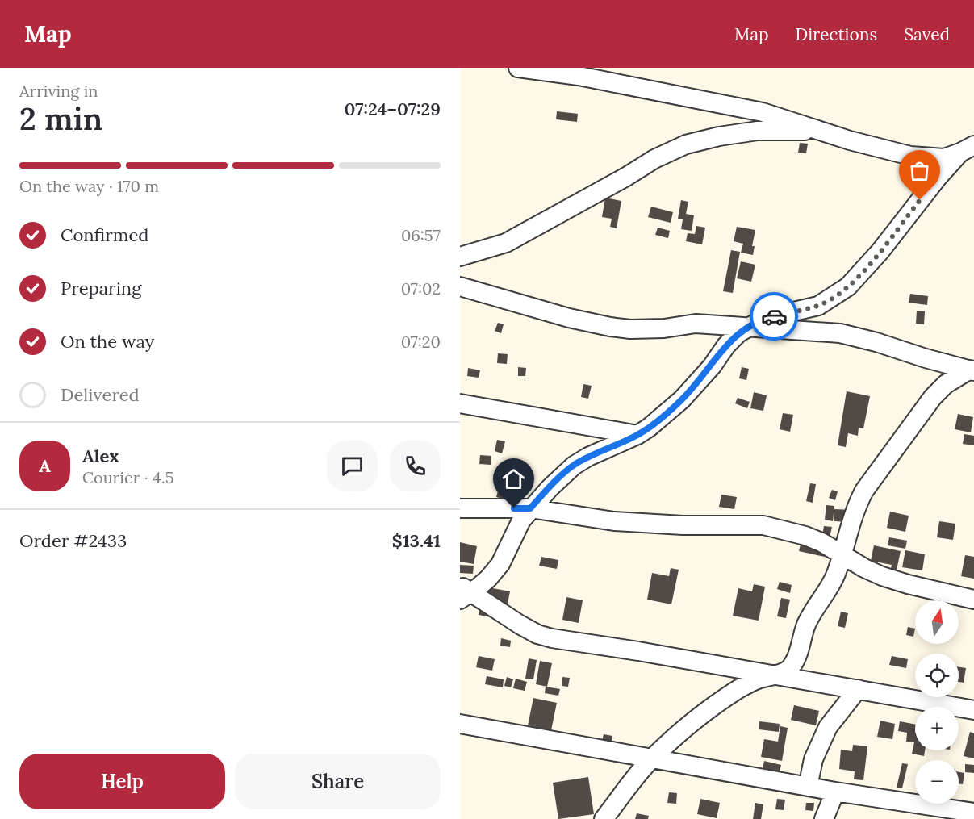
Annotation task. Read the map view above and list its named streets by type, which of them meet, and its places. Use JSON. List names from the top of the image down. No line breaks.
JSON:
{"north":"top","page":{"header":"Map","nav":["Map","Directions","Saved"],"heading":["2 min","Arriving in","07:24–07:29"],"panel":["Alex","Courier · 4.5","Order #2433","$13.41"],"bar":"On the way · 170 m","list":[["Confirmed","06:57"],["Preparing","07:02"],["On the way","07:20"],"Delivered"],"round":"A","map_buttons":["+","−"],"buttons":["Help","Share"]}}
